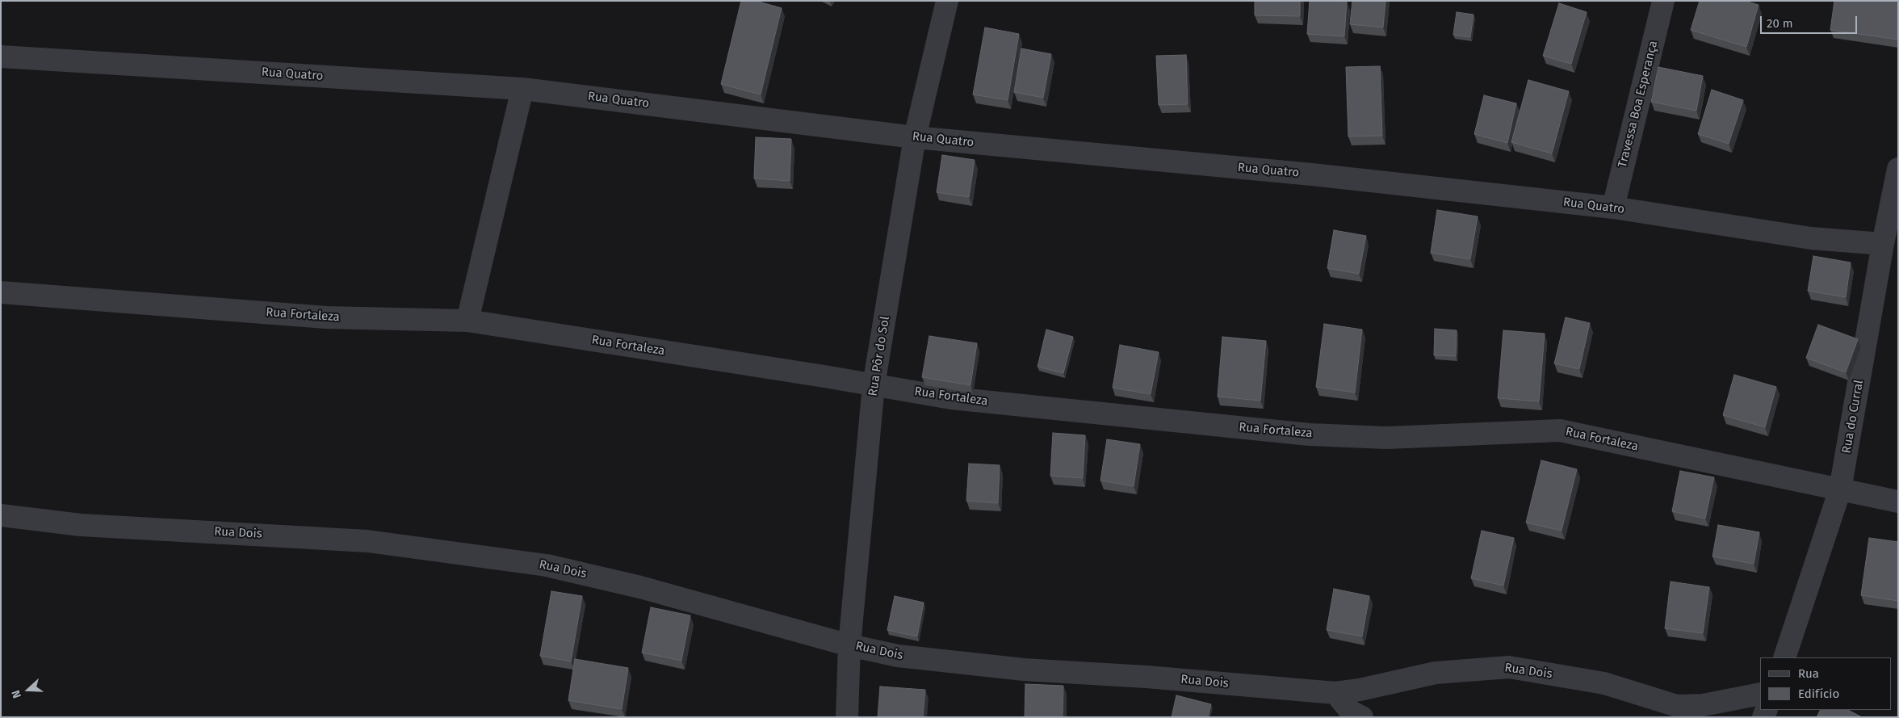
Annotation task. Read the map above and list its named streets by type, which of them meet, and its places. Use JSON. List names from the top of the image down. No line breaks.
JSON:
{"streets":{"street":["Rua Quatro","Travessa Boa Esperança","Rua Fortaleza","Rua Pôr do Sol","Rua do Curral","Rua Dois"]},"crossings":[["Rua Quatro","Travessa Boa Esperança"],["Rua Quatro","Rua Pôr do Sol"],["Rua Quatro","Rua do Curral"],["Rua Fortaleza","Rua Pôr do Sol"],["Rua Fortaleza","Rua do Curral"],["Rua Pôr do Sol","Rua Dois"]],"legend":["Rua","Edifício"],"scale_bar":"20 m","north":"left"}
